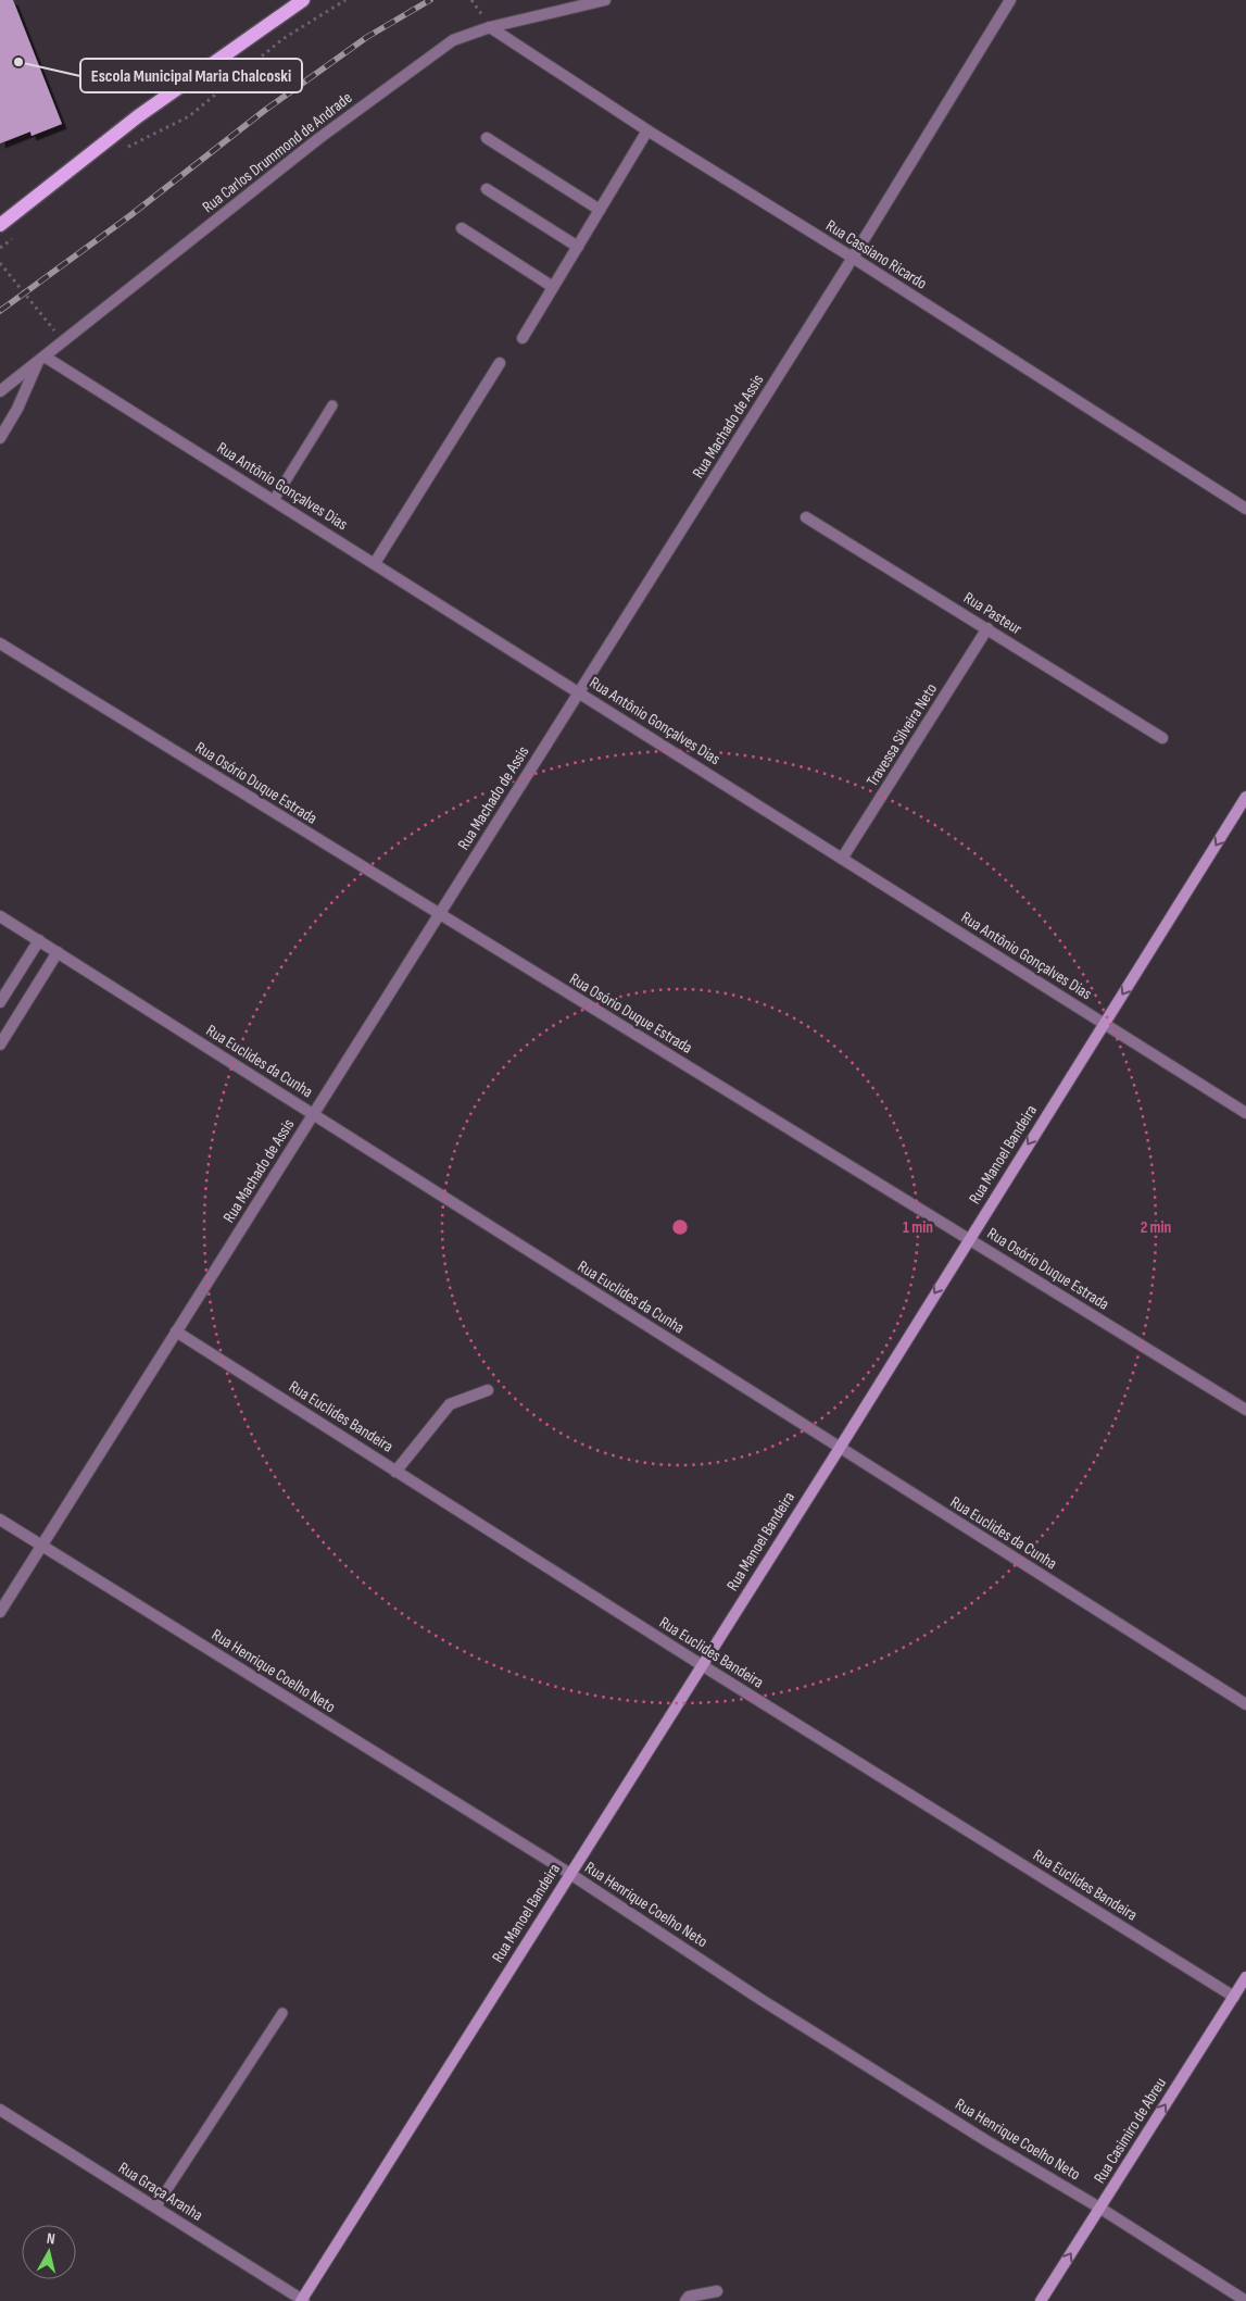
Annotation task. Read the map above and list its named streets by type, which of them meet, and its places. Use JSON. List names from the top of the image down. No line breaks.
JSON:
{"streets":{"street":["Rua Carlos Drummond de Andrade","Rua Cassiano Ricardo","Rua Machado de Assis","Rua Antônio Gonçalves Dias","Rua Pasteur","Travessa Silveira Neto","Rua Osório Duque Estrada","Rua Euclides da Cunha","Rua Manoel Bandeira","Rua Euclides Bandeira","Rua Henrique Coelho Neto","Rua Casimiro de Abreu","Rua Graça Aranha"]},"crossings":[["Rua Carlos Drummond de Andrade","Rua Cassiano Ricardo"],["Rua Carlos Drummond de Andrade","Rua Antônio Gonçalves Dias"],["Rua Cassiano Ricardo","Rua Machado de Assis"],["Rua Machado de Assis","Rua Antônio Gonçalves Dias"],["Rua Machado de Assis","Rua Osório Duque Estrada"],["Rua Machado de Assis","Rua Euclides da Cunha"],["Rua Machado de Assis","Rua Euclides Bandeira"],["Rua Machado de Assis","Rua Henrique Coelho Neto"],["Rua Antônio Gonçalves Dias","Travessa Silveira Neto"],["Rua Antônio Gonçalves Dias","Rua Manoel Bandeira"],["Rua Pasteur","Travessa Silveira Neto"],["Rua Osório Duque Estrada","Rua Manoel Bandeira"],["Rua Euclides da Cunha","Rua Manoel Bandeira"],["Rua Manoel Bandeira","Rua Euclides Bandeira"],["Rua Manoel Bandeira","Rua Henrique Coelho Neto"],["Rua Manoel Bandeira","Rua Graça Aranha"],["Rua Euclides Bandeira","Rua Casimiro de Abreu"],["Rua Henrique Coelho Neto","Rua Casimiro de Abreu"]],"one_way":["Rua Manoel Bandeira","Rua Casimiro de Abreu"],"places":["Escola Municipal Maria Chalcoski"],"north":"top","rings":["1 min","2 min"]}
